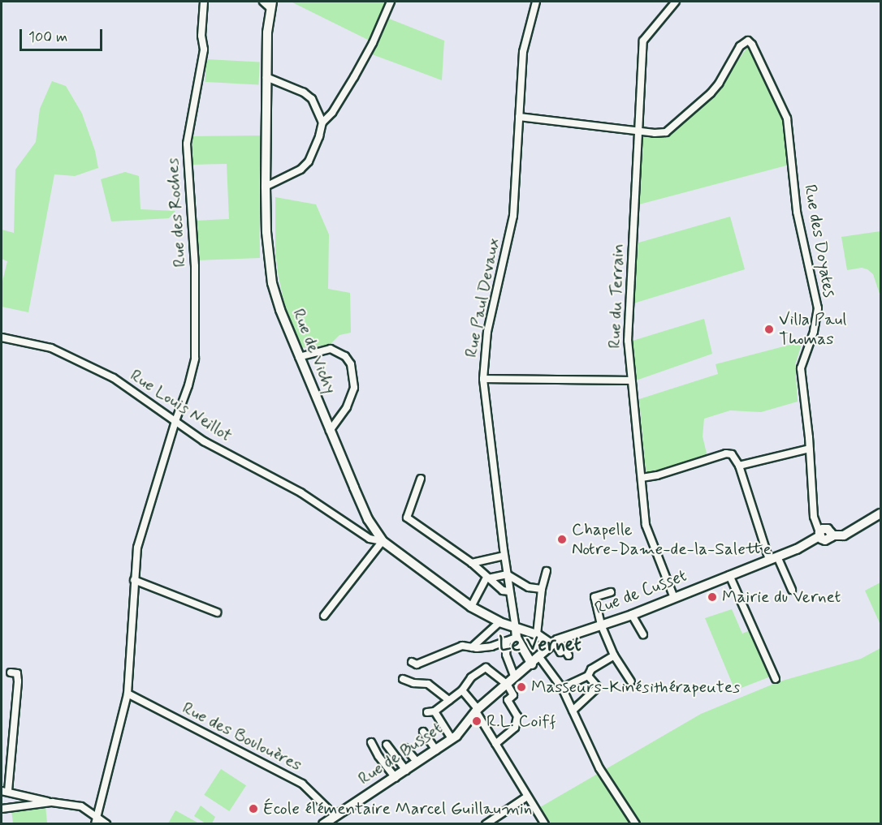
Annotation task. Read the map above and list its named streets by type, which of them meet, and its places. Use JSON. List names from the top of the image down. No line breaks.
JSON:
{"streets":{"street":["Rue des Roches","Rue des Doyates","Rue du Terrain","Rue Paul Devaux","Rue de Vichy","Rue Louis Neillot","Rue de Cusset","Rue des Boulouères","Rue de Busset"]},"crossings":[["Rue des Roches","Rue Louis Neillot"],["Rue des Roches","Rue des Boulouères"],["Rue des Doyates","Rue du Terrain"],["Rue des Doyates","Rue de Cusset"],["Rue du Terrain","Rue de Cusset"],["Rue Paul Devaux","Rue de Vichy"],["Rue de Vichy","Rue Louis Neillot"],["Rue de Cusset","Rue de Busset"],["Rue des Boulouères","Rue de Busset"]],"districts":["Le Vernet"],"places":["Villa Paul Thomas","Chapelle Notre-Dame-de-la-Salette","Mairie du Vernet","Masseurs-Kinésithérapeutes","R.L. Coiff","École élémentaire Marcel Guillaumin"],"scale_bar":"100 m"}
